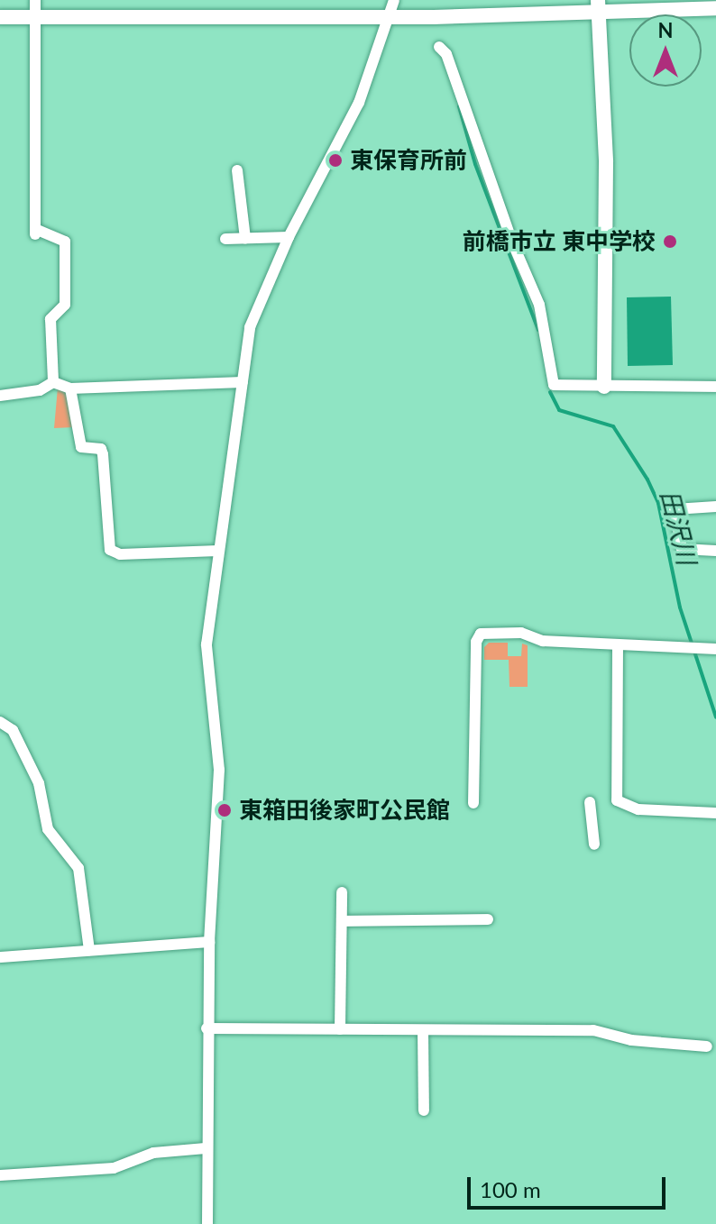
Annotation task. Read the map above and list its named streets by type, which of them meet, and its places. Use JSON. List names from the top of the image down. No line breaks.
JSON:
{"water":["田沢川"],"places":["東保育所前","前橋市立 東中学校","東箱田後家町公民館"],"scale_bar":"100 m","north":"top"}
